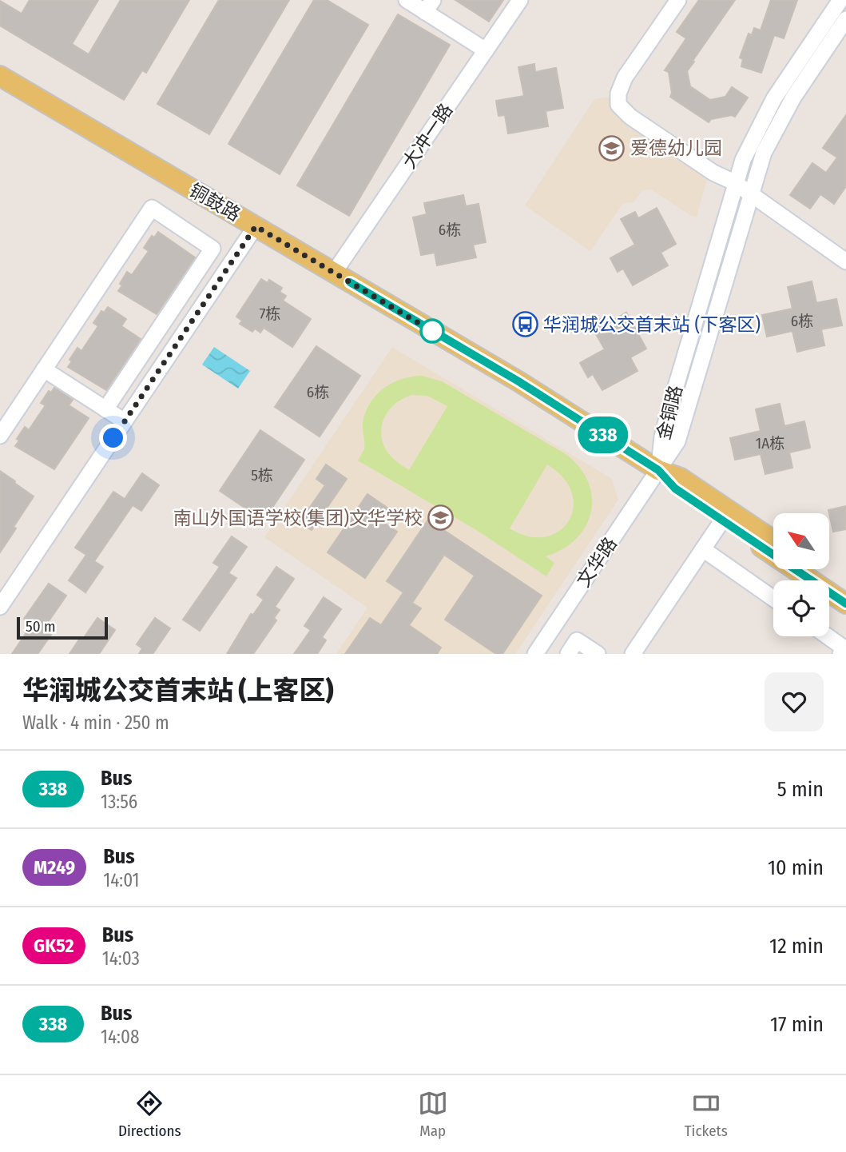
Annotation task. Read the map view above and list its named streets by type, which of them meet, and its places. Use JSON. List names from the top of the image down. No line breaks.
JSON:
{"streets":{"main road":["铜鼓路"],"street":["大冲一路","金铜路","文华路"]},"crossings":[["大冲一路","铜鼓路"],["铜鼓路","金铜路"],["铜鼓路","文华路"],["金铜路","文华路"]],"places":{"school or university":["爱德幼儿园","南山外国语学校(集团)文华学校"],"bus stop":["华润城公交首末站 (下客区)"]},"lines":["bus line 338"],"house_numbers":["6栋","7栋","6栋","6栋","1A栋","5栋"],"scale_bar":"50 m","north":"top left","page":{"on_map":"338","scale":"50 m","heading":["华润城公交首末站 (上客区)","Walk · 4 min · 250 m"],"list":[{"mark":"338","name":"Bus","note":"13:56","value":"5 min"},{"mark":"M249","name":"Bus","note":"14:01","value":"10 min"},{"mark":"GK52","name":"Bus","note":"14:03","value":"12 min"},{"mark":"338","name":"Bus","note":"14:08","value":"17 min"}],"tabs":["Directions","Map","Tickets"]}}
